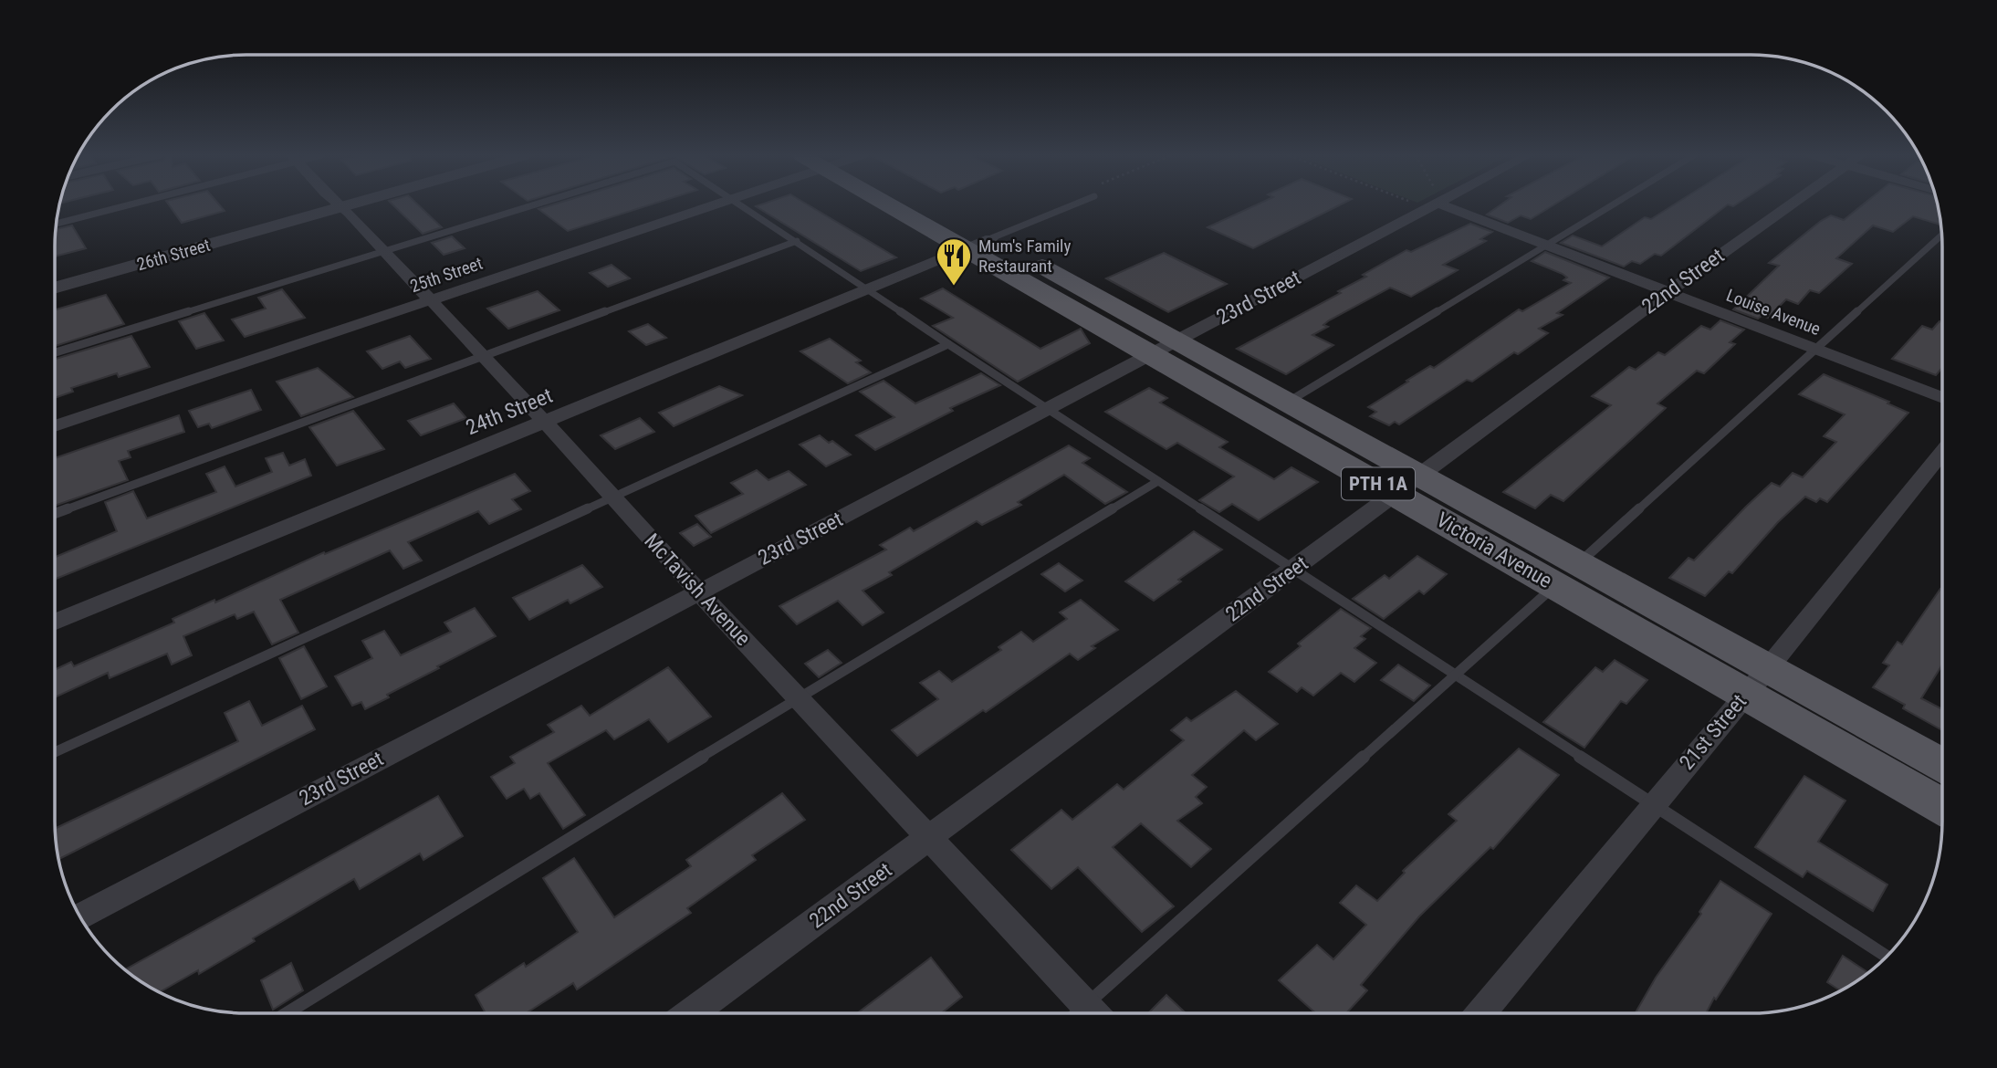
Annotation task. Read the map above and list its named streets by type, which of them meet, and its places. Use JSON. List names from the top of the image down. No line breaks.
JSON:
{"streets":{"main road":["PTH 1A","Victoria Avenue"],"street":["26th Street","25th Street","22nd Street","23rd Street","Louise Avenue","24th Street","McTavish Avenue","21st Street"]},"crossings":[["25th Street","McTavish Avenue"],["22nd Street","Louise Avenue"],["22nd Street","Victoria Avenue"],["22nd Street","McTavish Avenue"],["23rd Street","Victoria Avenue"],["23rd Street","McTavish Avenue"],["24th Street","Victoria Avenue"],["24th Street","McTavish Avenue"],["Victoria Avenue","21st Street"]],"places":{"restaurant":["Mum's Family Restaurant"]}}
